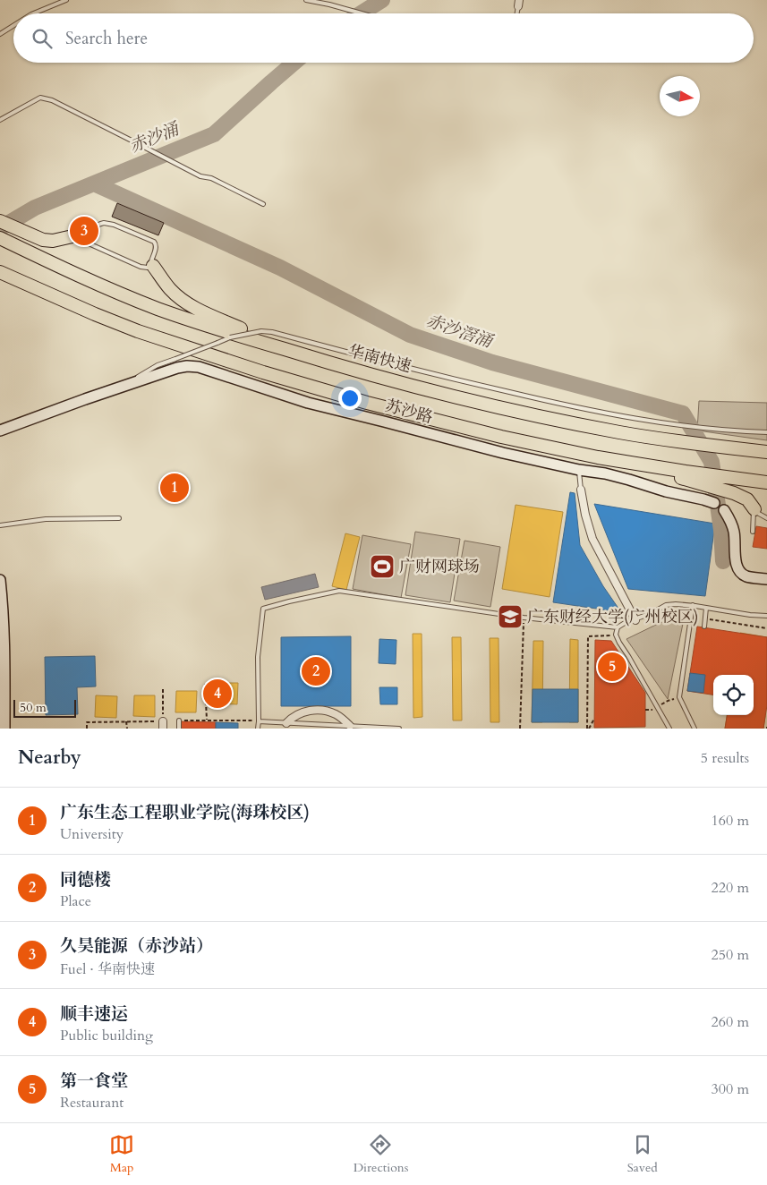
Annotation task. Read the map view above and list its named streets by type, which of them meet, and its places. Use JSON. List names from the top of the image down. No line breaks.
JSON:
{"streets":{"highway":["华南快速"],"street":["苏沙路"]},"water":["赤沙涌","赤沙滘涌"],"places":{"sports":["广财网球场"],"school or university":["广东财经大学(广州校区)"]},"scale_bar":"50 m","north":"right","page":{"search":"Search here","pins":["3","1","5","2","4"],"scale":"50 m","heading":["Nearby","5 results"],"list":[{"mark":"1","name":"广东生态工程职业学院(海珠校区)","note":"University","value":"160 m"},{"mark":"2","name":"同德楼","note":"Place","value":"220 m"},{"mark":"3","name":"久昊能源（赤沙站）","note":"Fuel · 华南快速","value":"250 m"},{"mark":"4","name":"顺丰速运","note":"Public building","value":"260 m"},{"mark":"5","name":"第一食堂","note":"Restaurant","value":"300 m"}],"nav":["Map","Directions","Saved"]}}
